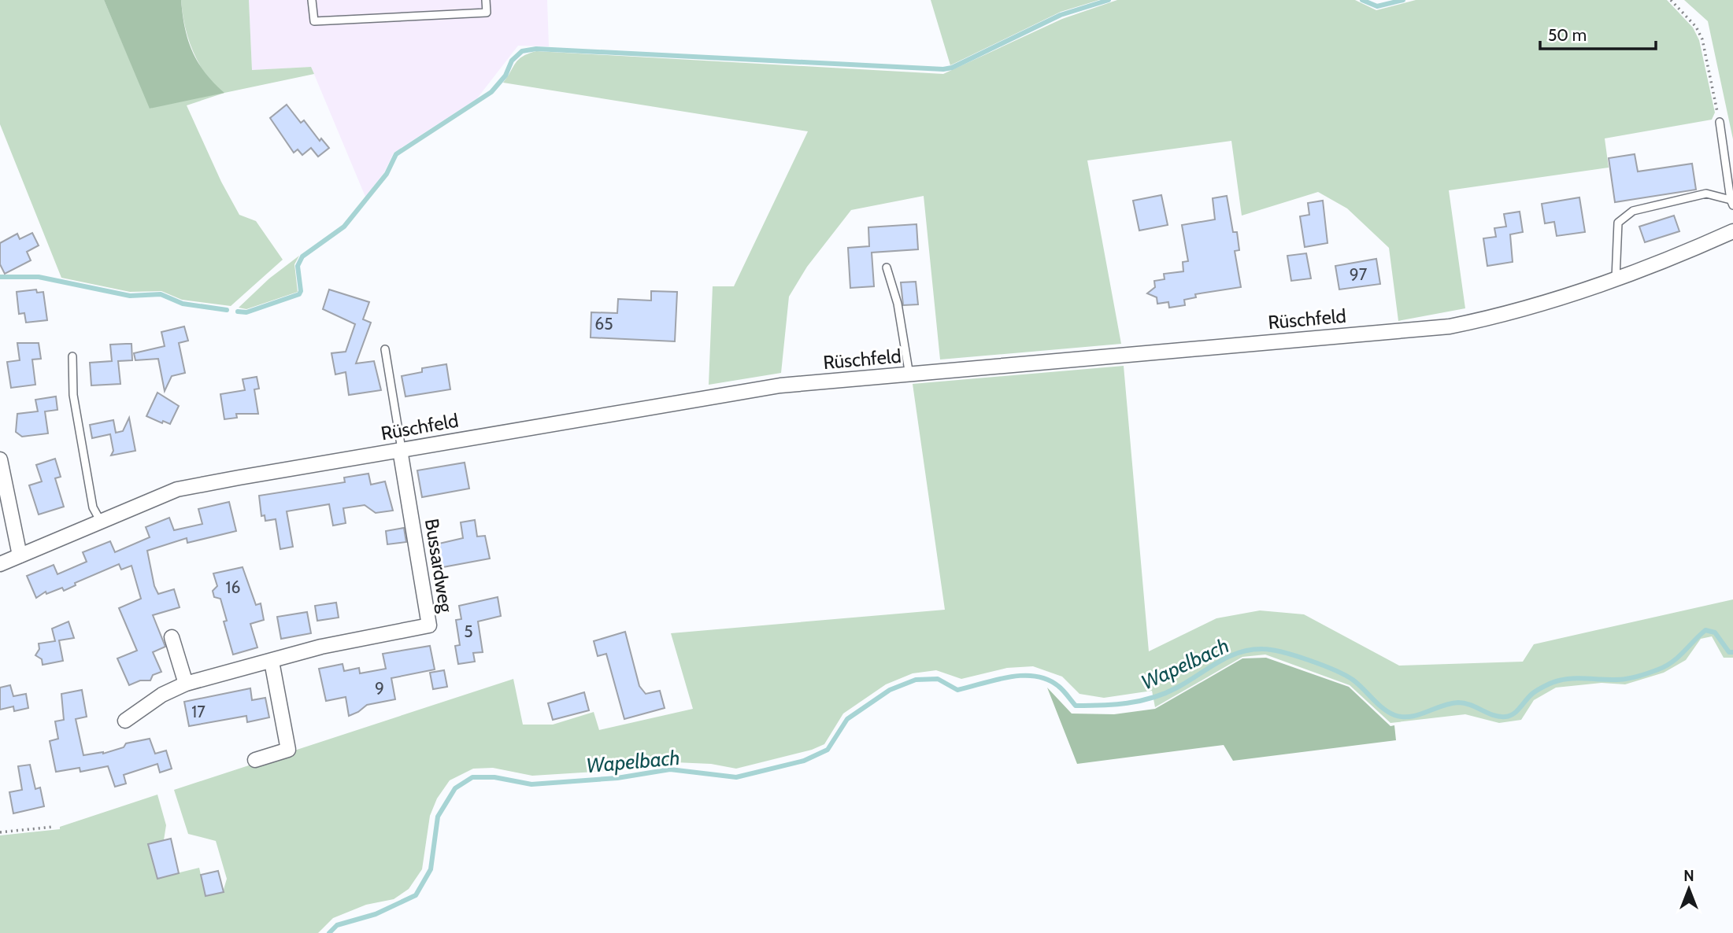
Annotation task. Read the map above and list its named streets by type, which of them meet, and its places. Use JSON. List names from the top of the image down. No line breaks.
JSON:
{"streets":{"street":["Rüschfeld","Bussardweg"]},"crossings":[["Rüschfeld","Bussardweg"]],"water":["Wapelbach"],"house_numbers":["97","65","16","5","9","17"],"scale_bar":"50 m","north":"top"}
